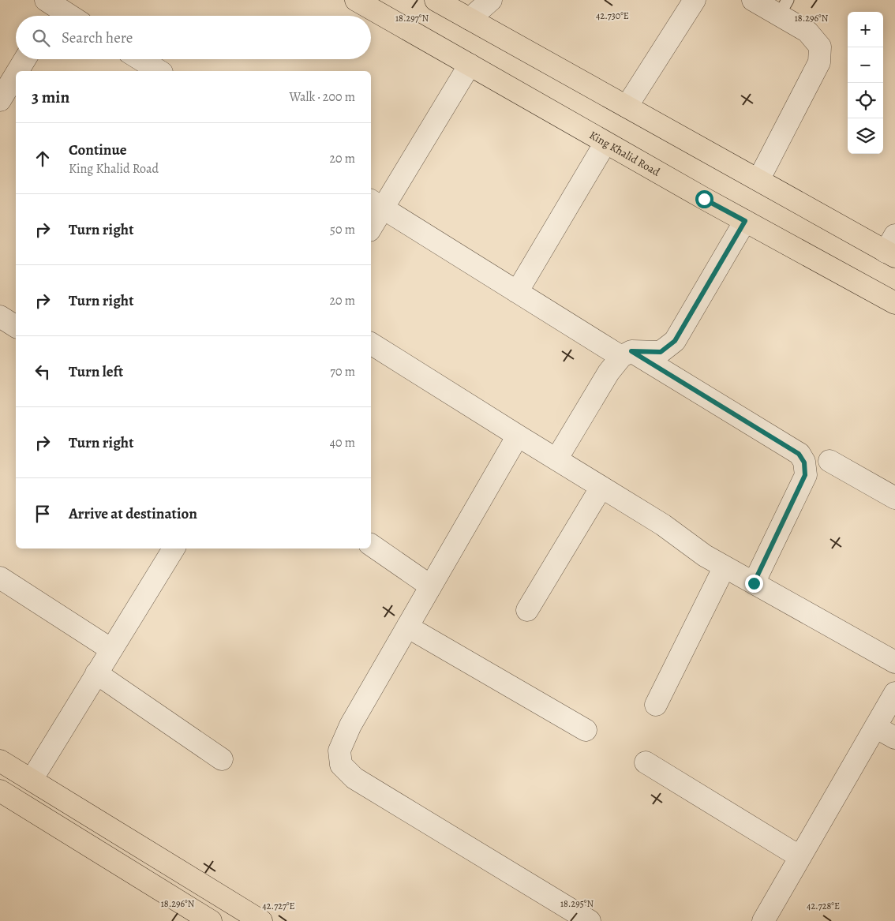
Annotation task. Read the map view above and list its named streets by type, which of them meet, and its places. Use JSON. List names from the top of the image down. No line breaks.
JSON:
{"streets":{"main road":["King Khalid Road"]},"page":{"map_buttons":["+","−"],"search":"Search here","heading":["3 min","Walk · 200 m"],"list":[["Continue","King Khalid Road","20 m"],["Turn right","50 m"],["Turn right","20 m"],["Turn left","70 m"],["Turn right","40 m"],"Arrive at destination"]},"coordinates":["42.730°E","18.297°N","18.296°N","18.295°N","42.727°E","42.728°E"]}
